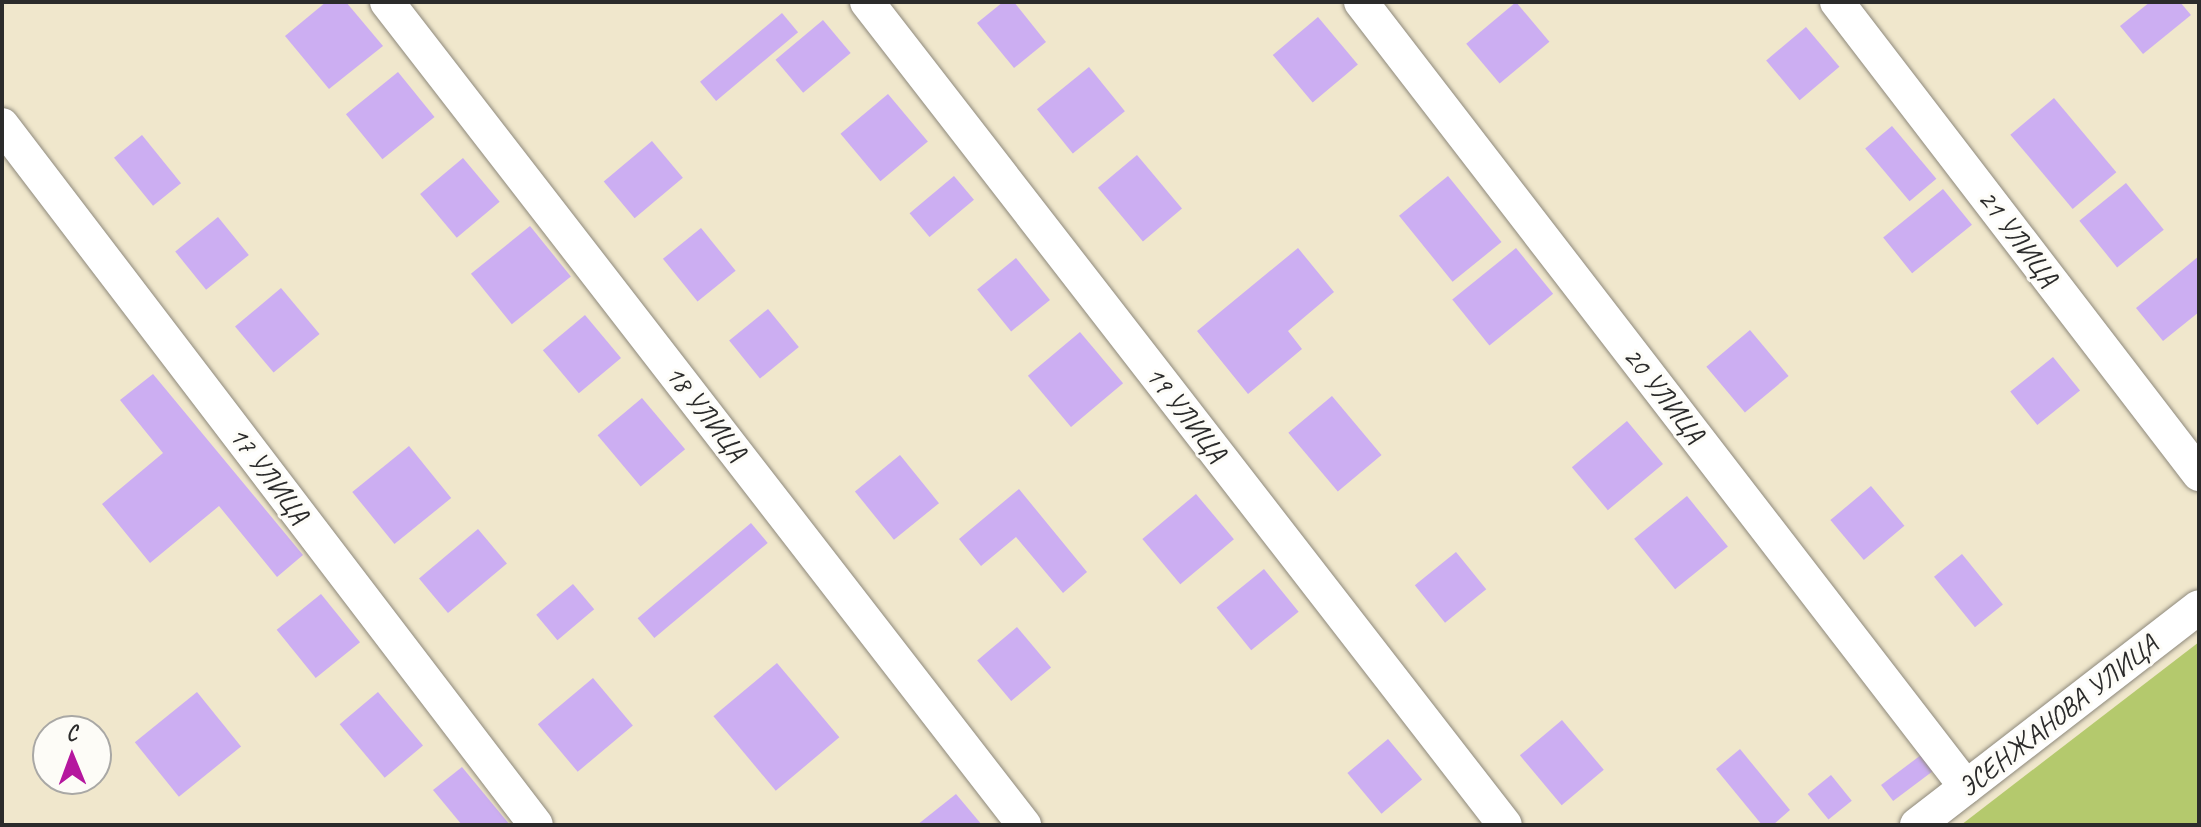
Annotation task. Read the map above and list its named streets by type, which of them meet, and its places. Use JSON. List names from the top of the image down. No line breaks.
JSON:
{"streets":{"street":["21 УЛИЦА","20 УЛИЦА","18 УЛИЦА","19 УЛИЦА","17 УЛИЦА","ЭСЕНЖАНОВА УЛИЦА"]},"crossings":[["20 УЛИЦА","ЭСЕНЖАНОВА УЛИЦА"]],"north":"top"}
